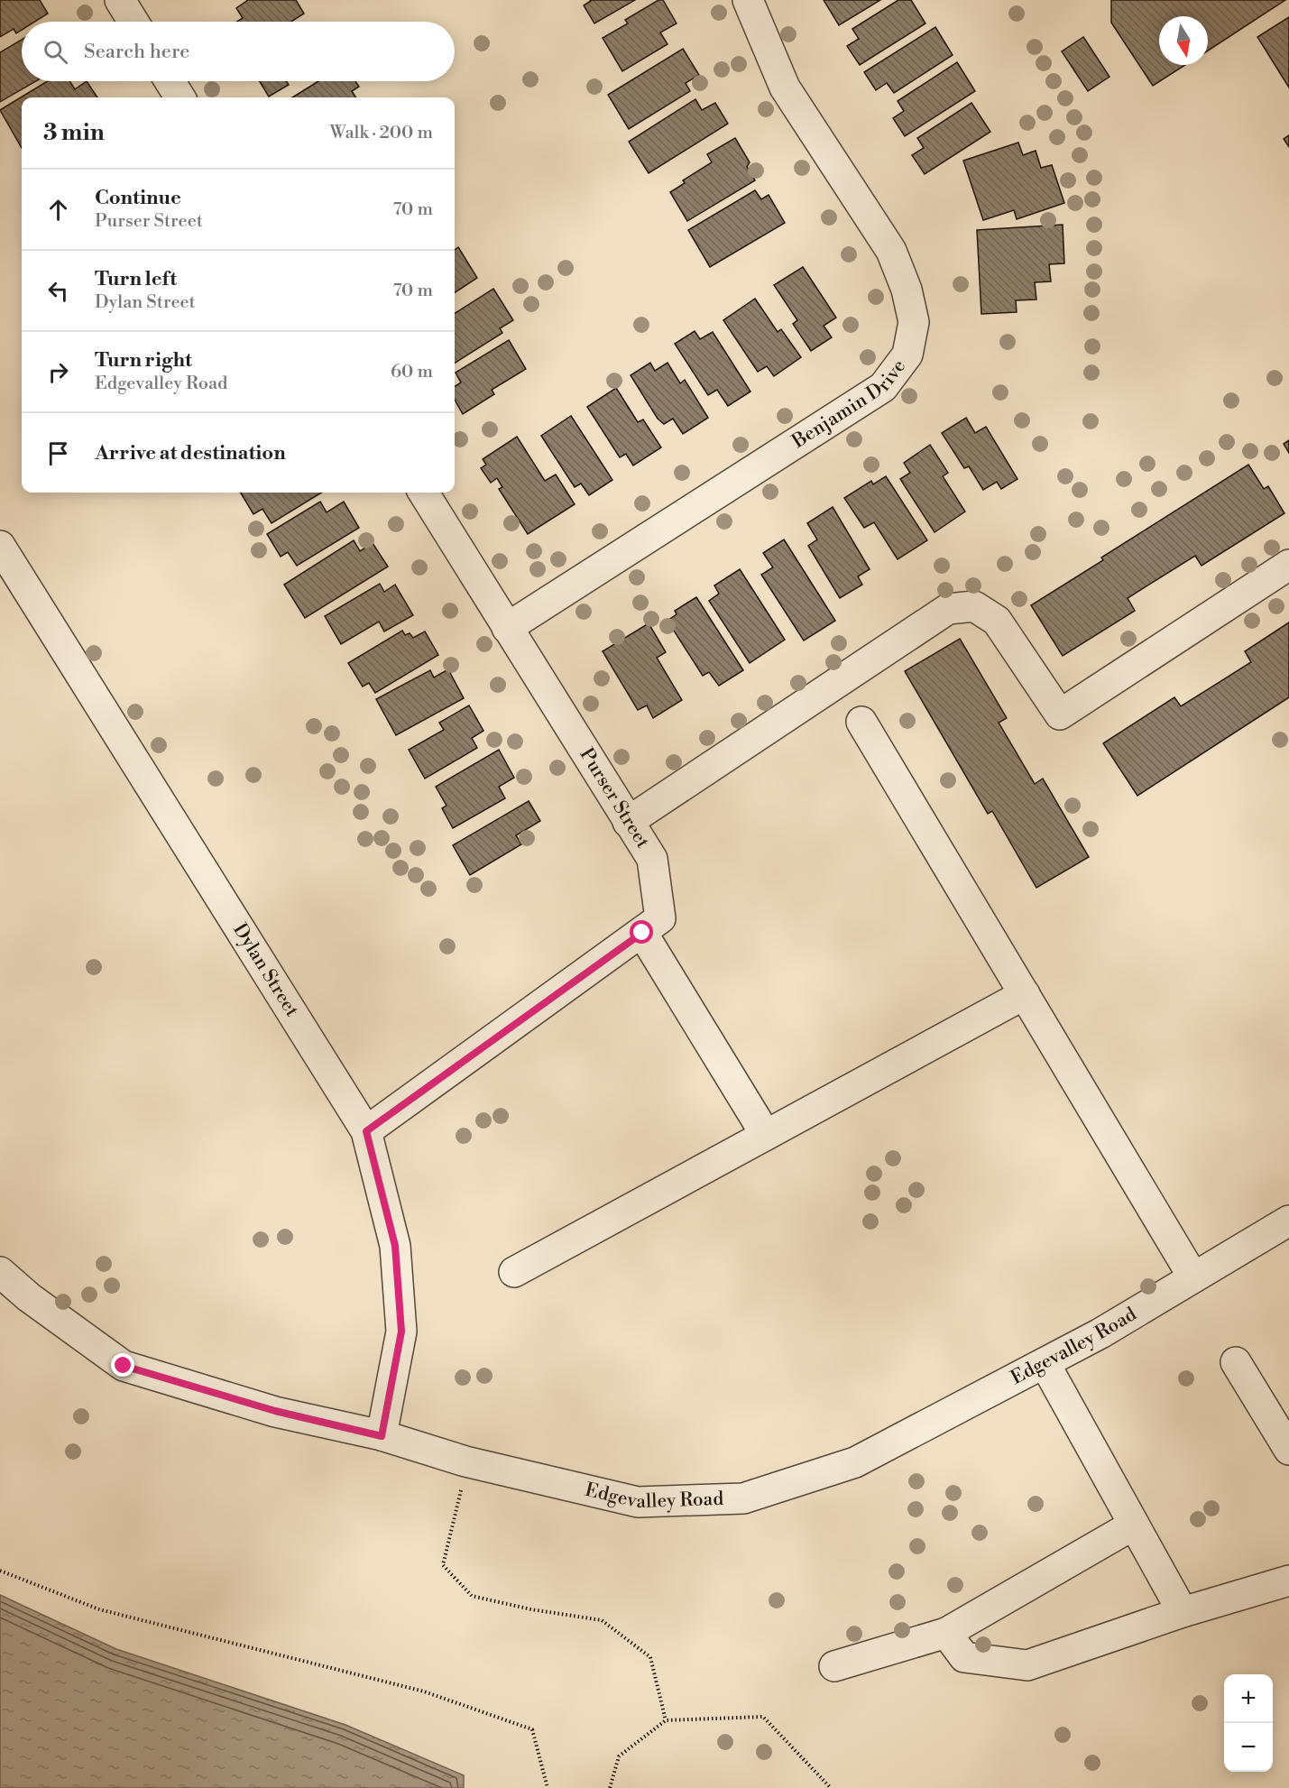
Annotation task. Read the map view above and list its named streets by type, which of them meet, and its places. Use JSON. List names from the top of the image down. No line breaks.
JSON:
{"streets":{"street":["Benjamin Drive","Purser Street","Dylan Street","Edgevalley Road"]},"crossings":[["Benjamin Drive","Purser Street"],["Purser Street","Dylan Street"],["Dylan Street","Edgevalley Road"]],"north":"bottom","page":{"search":"Search here","heading":["3 min","Walk · 200 m"],"list":[["Continue","Purser Street","70 m"],["Turn left","Dylan Street","70 m"],["Turn right","Edgevalley Road","60 m"],"Arrive at destination"],"map_buttons":["+","−"]}}
